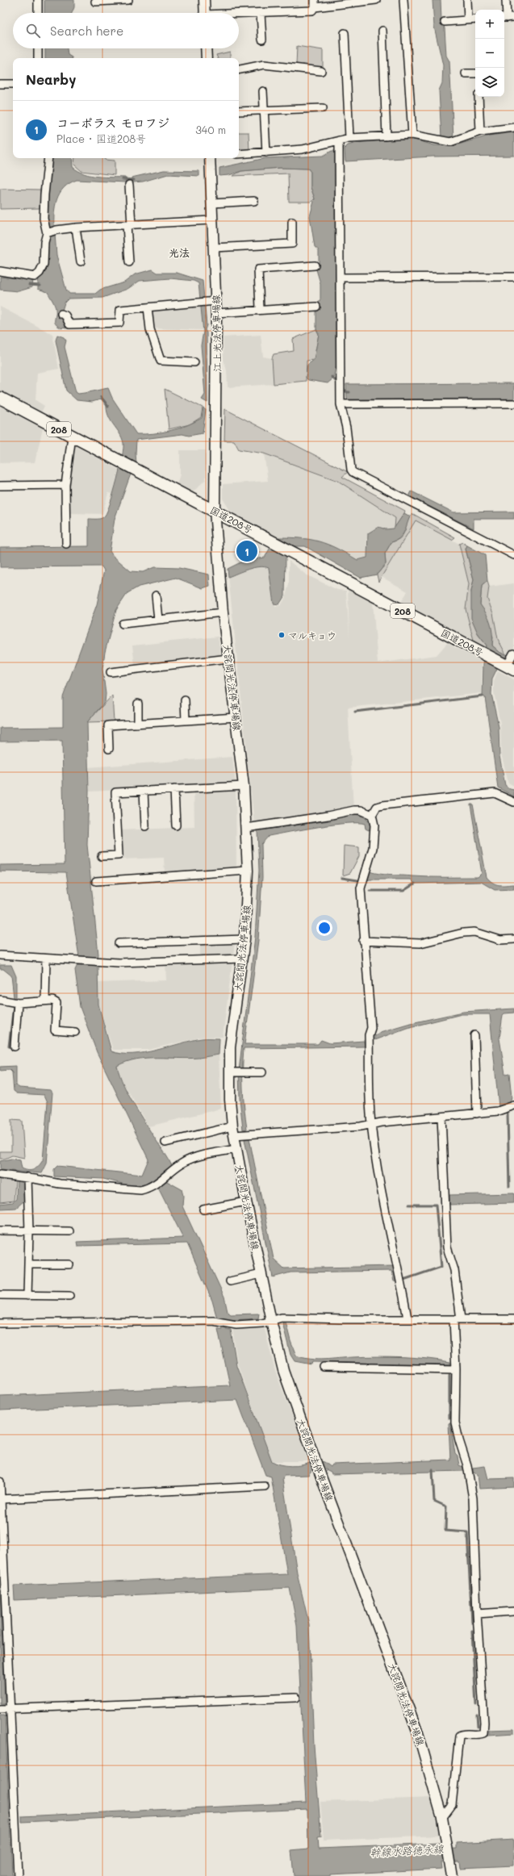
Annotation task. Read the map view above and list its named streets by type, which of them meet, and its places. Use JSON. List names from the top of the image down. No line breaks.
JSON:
{"streets":{"highway":["208","国道208号"],"main road":["江上光法停車場線","大詫間光法停車場線"]},"crossings":[["江上光法停車場線","国道208号"],["江上光法停車場線","大詫間光法停車場線"],["国道208号","大詫間光法停車場線"]],"districts":["光法"],"water":["幹線水路徳永線"],"places":["マルキョウ"],"page":{"map_buttons":["+","−"],"search":"Search here","heading":"Nearby","list":[{"mark":"1","name":"コーポラス モロフジ","note":"Place · 国道208号","value":"340 m"}],"pins":"1"}}
